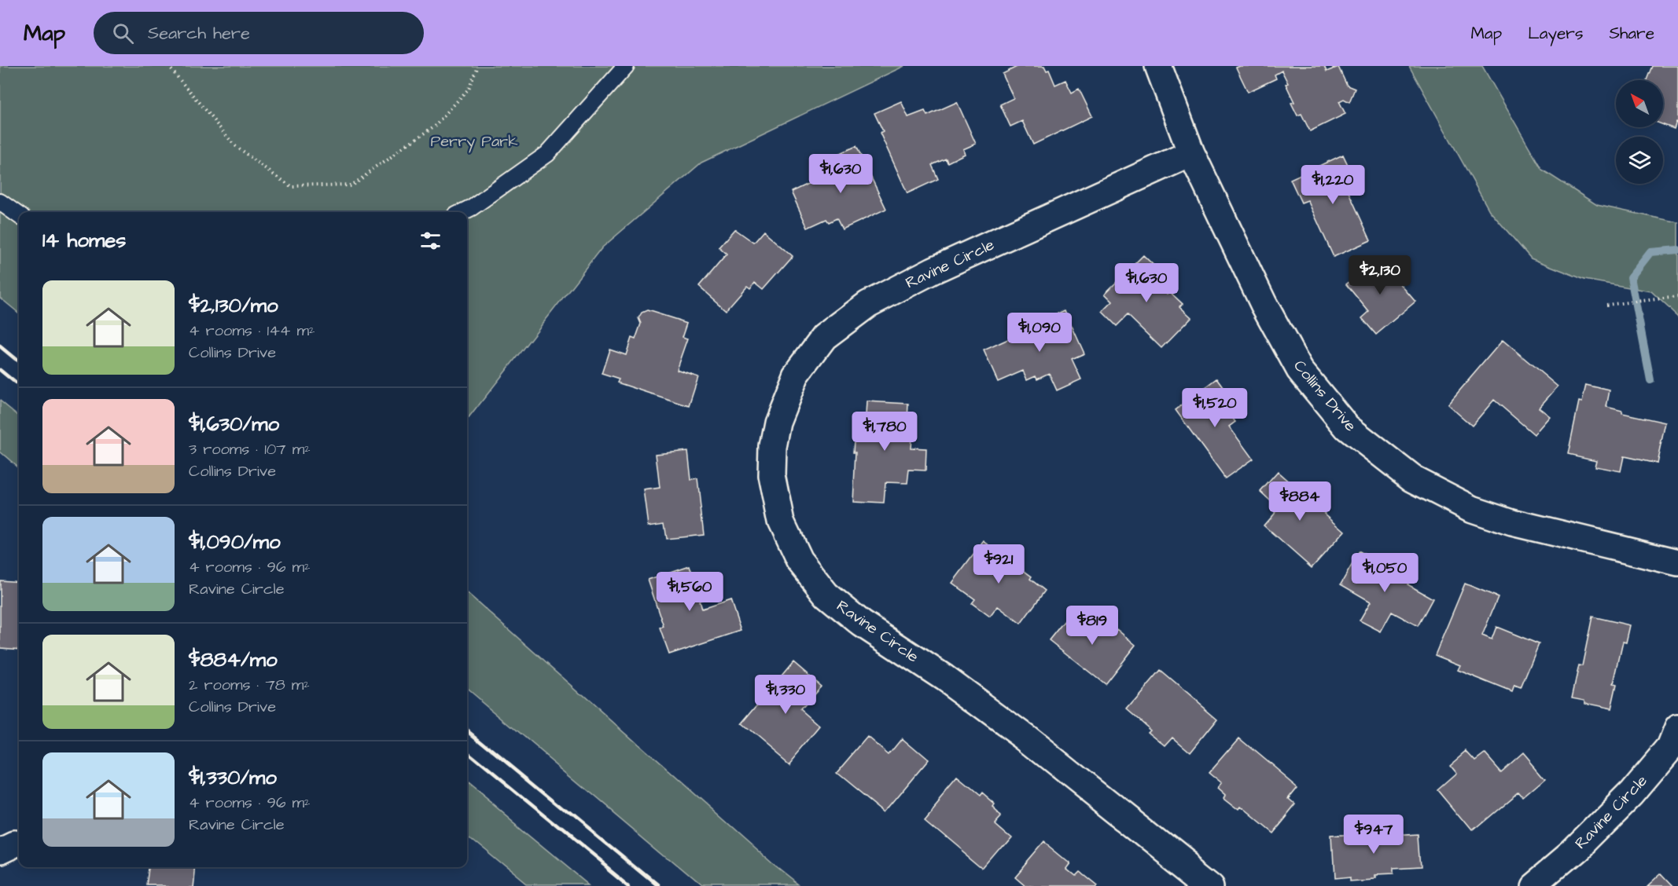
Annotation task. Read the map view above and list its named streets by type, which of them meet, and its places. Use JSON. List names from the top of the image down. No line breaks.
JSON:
{"streets":{"street":["Ravine Circle","Collins Drive"]},"crossings":[["Ravine Circle","Collins Drive"]],"parks":["Perry Park"],"north":"top left","page":{"header":"Map","search":"Search here","nav":["Map","Layers","Share"],"price":["$1,630","$1,220","$2,130","$1,630","$1,090","$1,520","$1,780","$884","$921","$1,050","$1,560","$819","$1,330","$947"],"heading":"14 homes","list":[{"name":"$2,130/mo","note":"4 rooms · 144 m² · Collins Drive"},{"name":"$1,630/mo","note":"3 rooms · 107 m² · Collins Drive"},{"name":"$1,090/mo","note":"4 rooms · 96 m² · Ravine Circle"},{"name":"$884/mo","note":"2 rooms · 78 m² · Collins Drive"},{"name":"$1,330/mo","note":"4 rooms · 96 m² · Ravine Circle"}]}}
